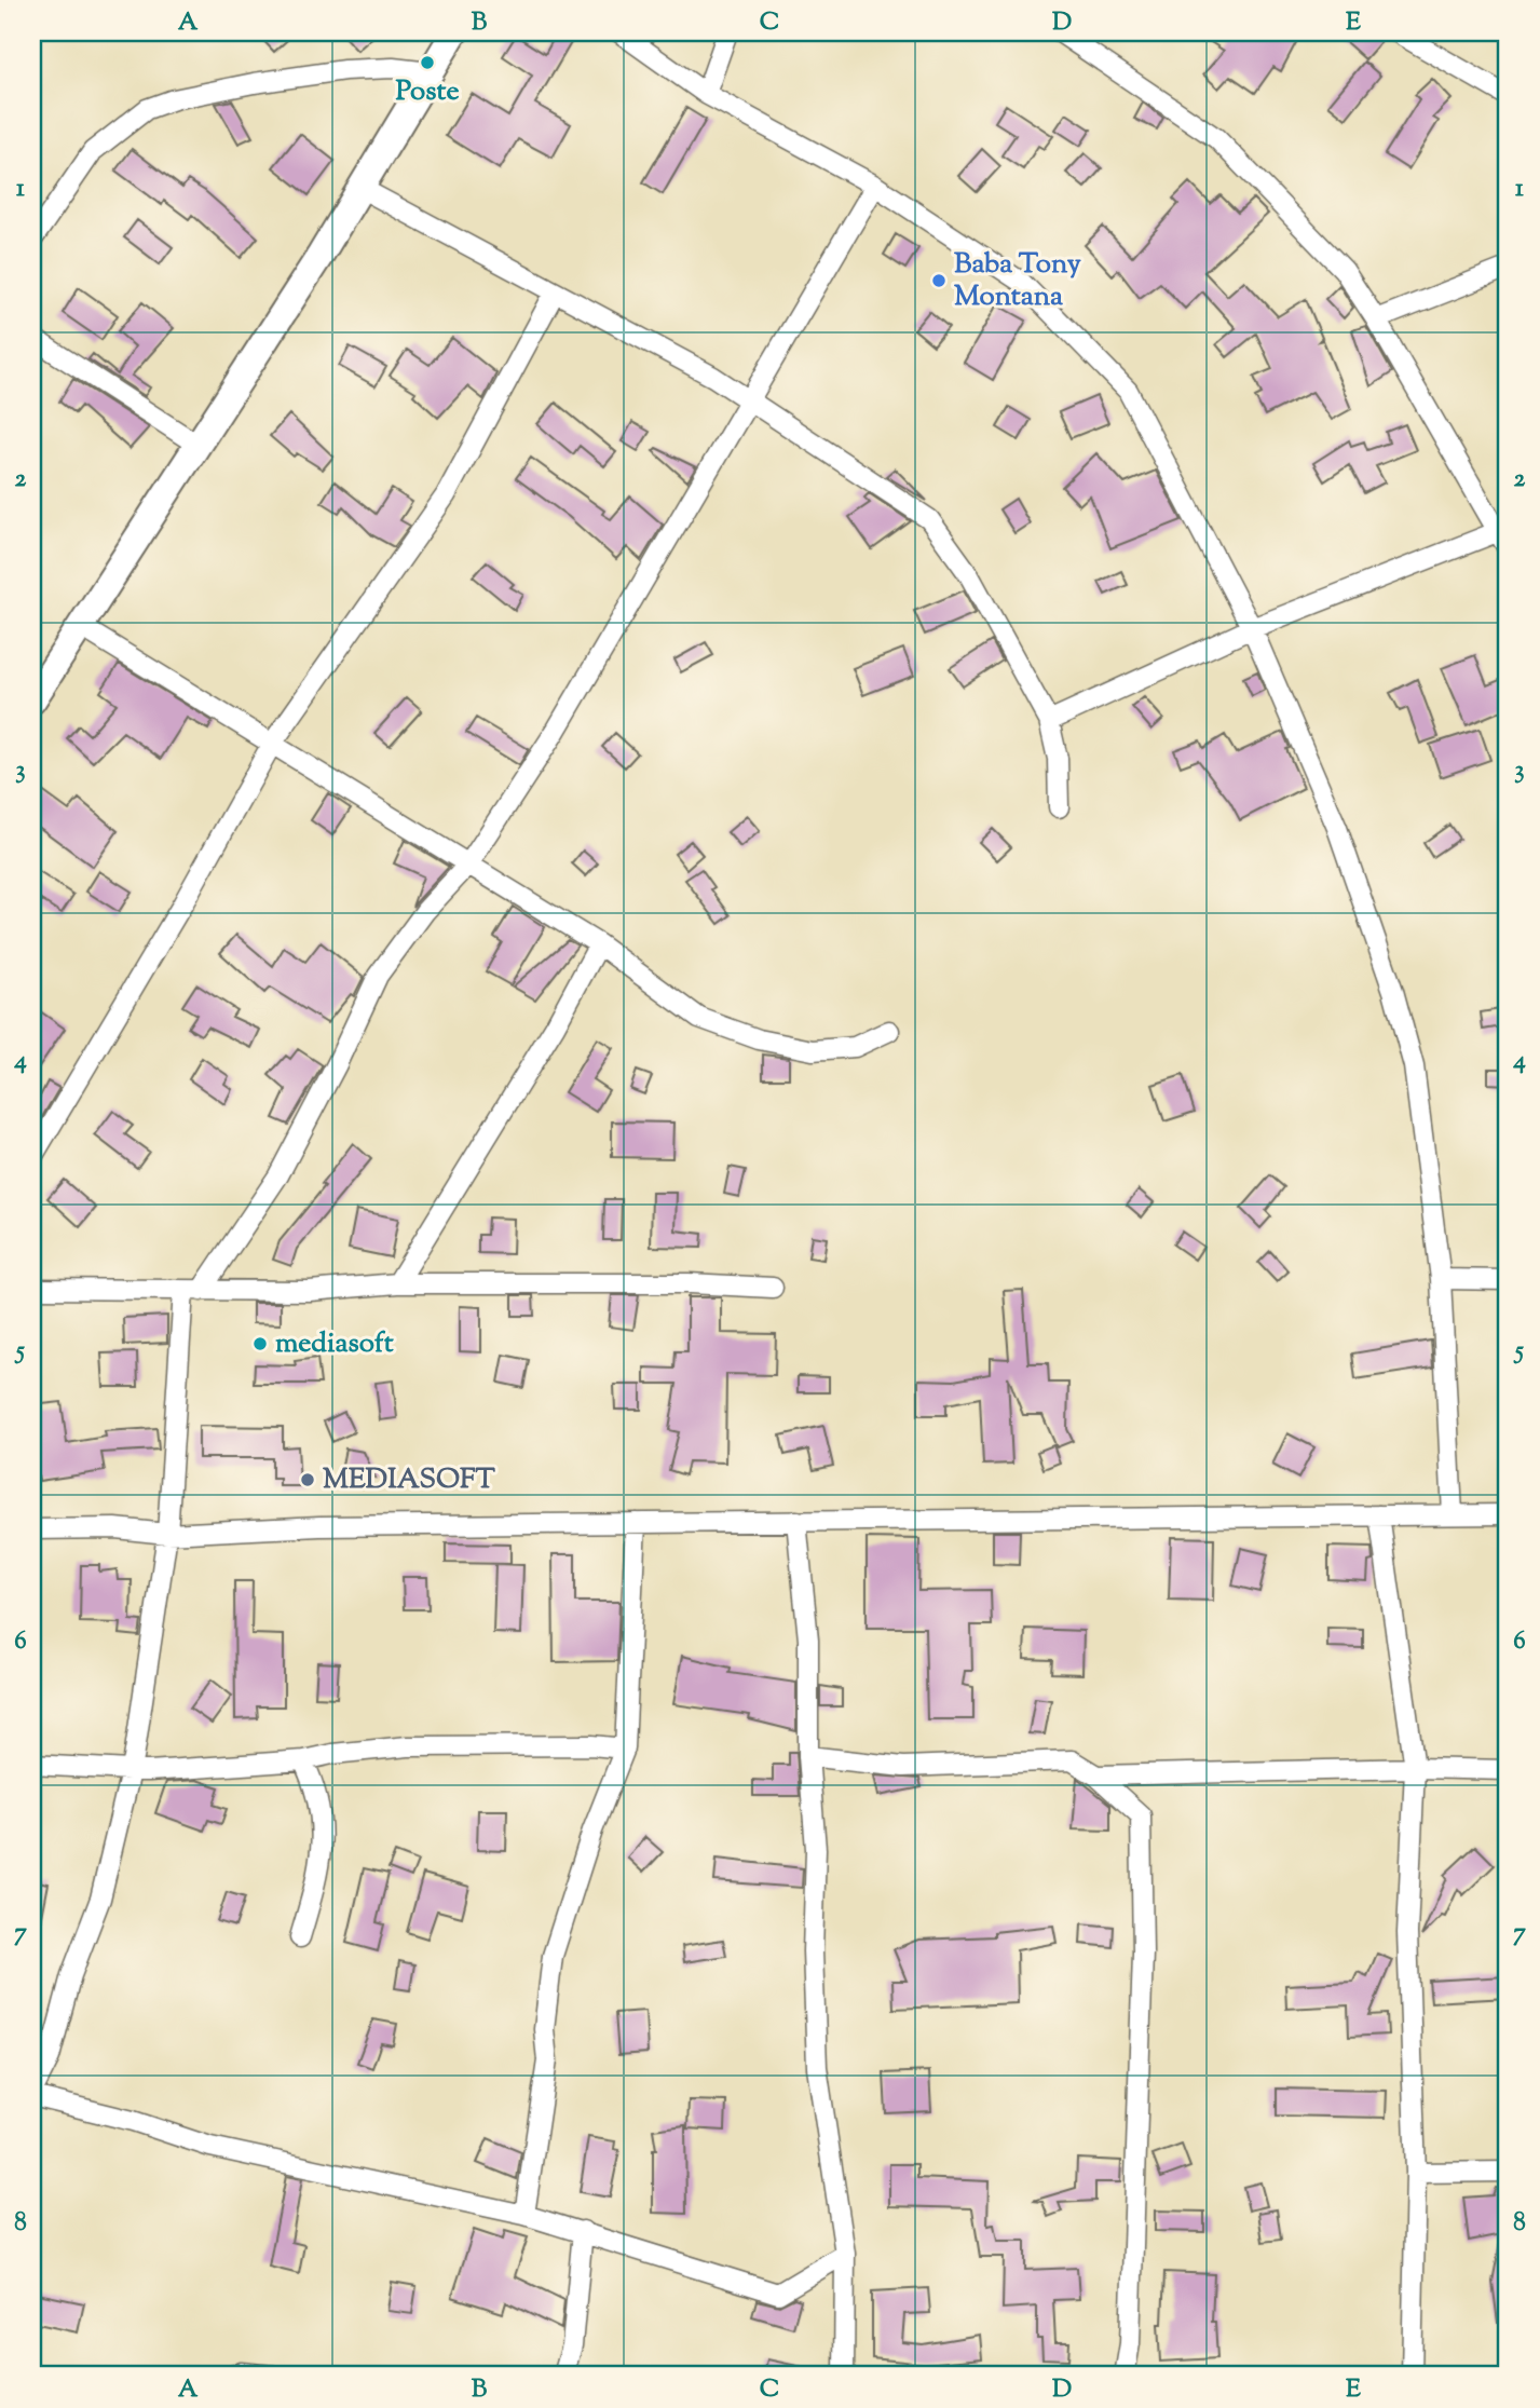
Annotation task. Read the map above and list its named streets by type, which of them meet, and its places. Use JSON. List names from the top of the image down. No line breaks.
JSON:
{"places":["Poste","Baba Tony Montana","mediasoft","MEDIASOFT"],"grid":{"columns":["A","B","C","D","E"],"rows":["1","2","3","4","5","6","7","8"]}}
